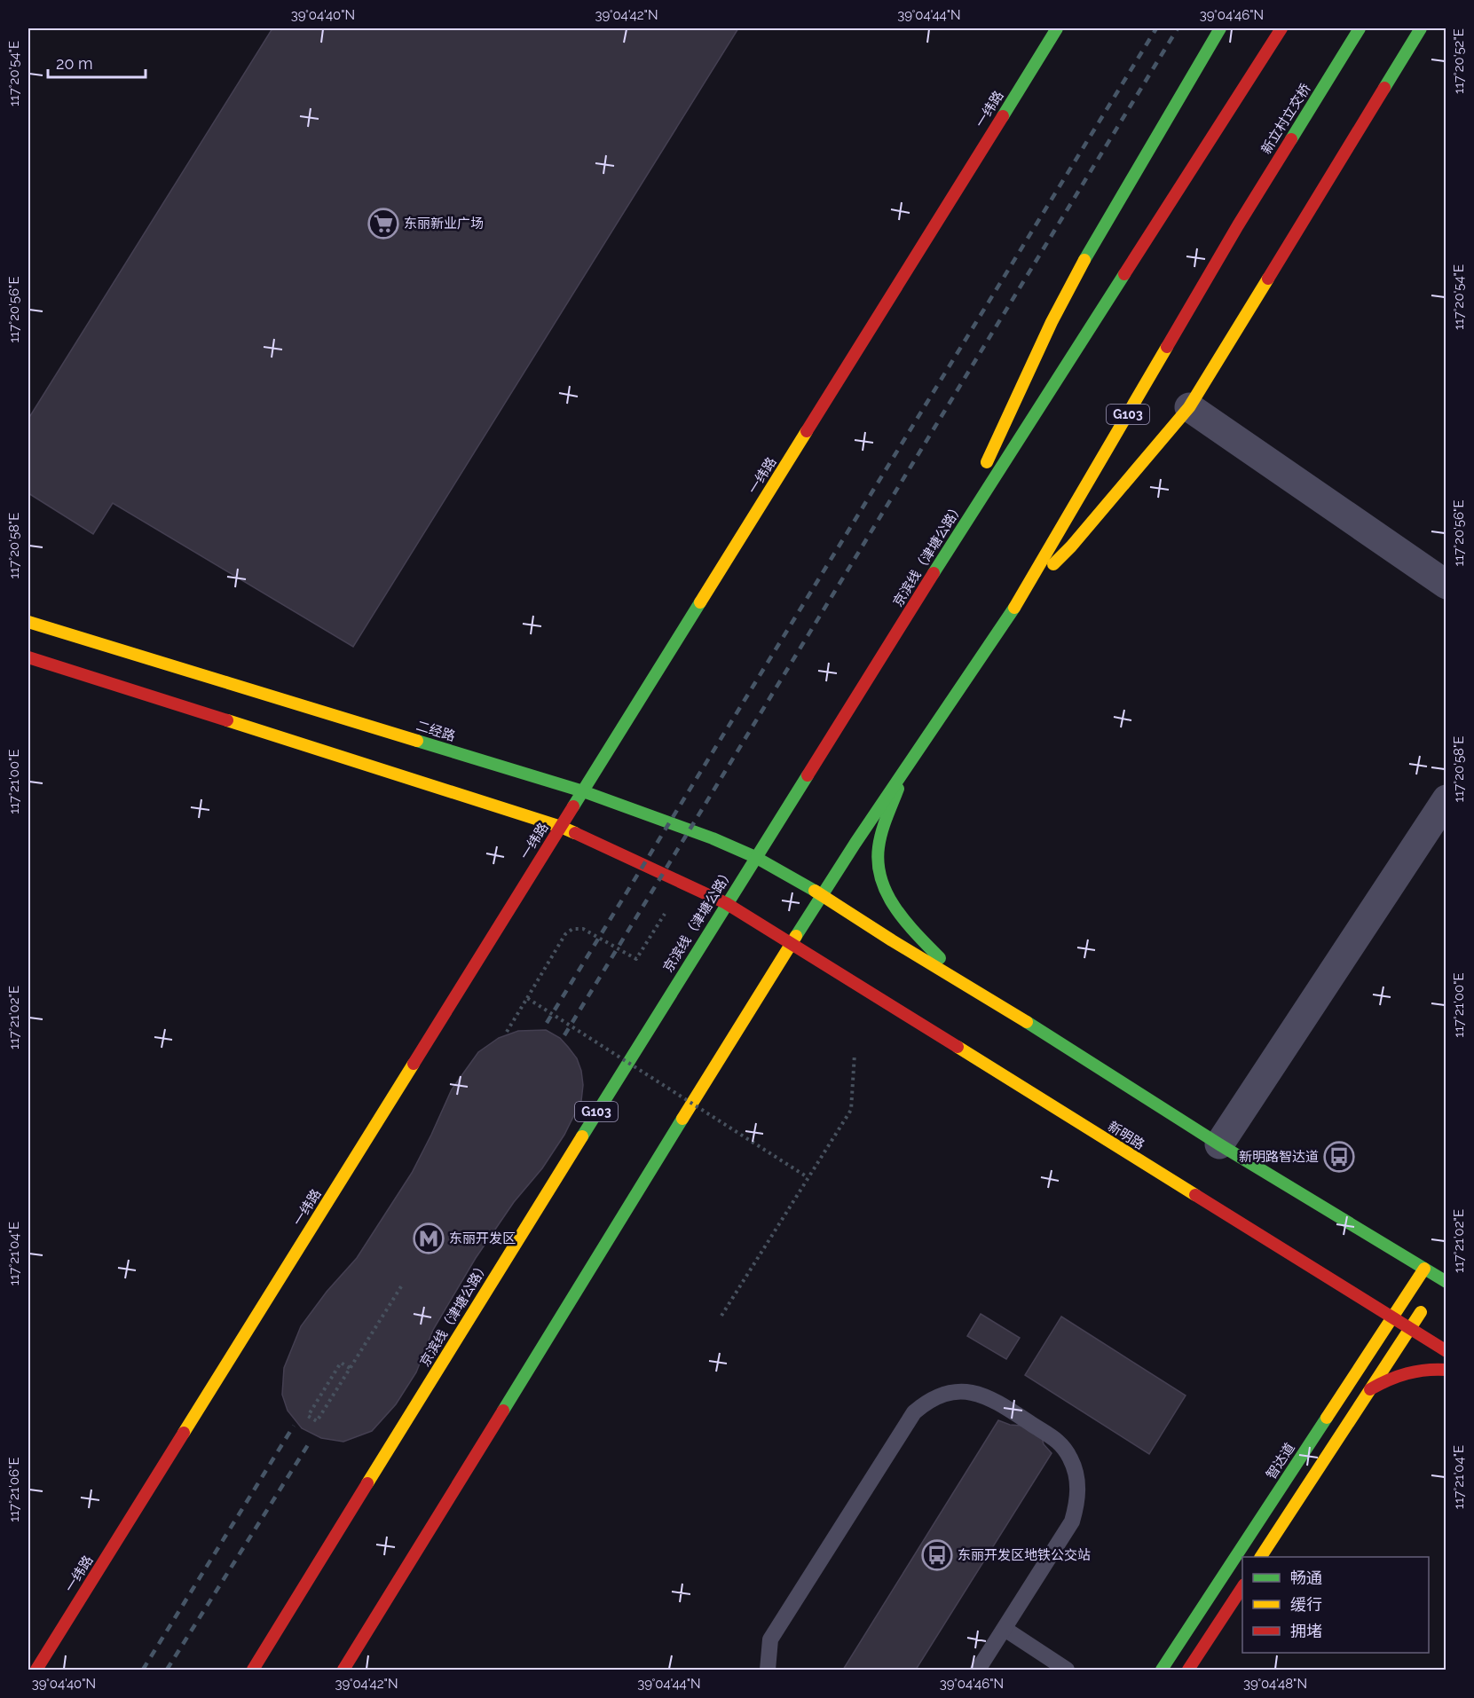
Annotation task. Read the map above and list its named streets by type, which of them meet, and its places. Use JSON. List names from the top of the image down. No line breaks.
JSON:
{"streets":{"main road":["一纬路","新立村立交桥","G103","京滨线（津塘公路）","二经路","新明路","智达道"]},"crossings":[["一纬路","二经路"],["新立村立交桥","G103"],["G103","二经路"],["G103","新明路"],["京滨线（津塘公路）","二经路"],["新明路","智达道"]],"places":{"supermarket":["东丽新业广场"],"bus stop":["新明路智达道","东丽开发区地铁公交站"],"metro station":["东丽开发区"]},"legend":["畅通","缓行","拥堵"],"scale_bar":"20 m","coordinates":["39°04'40\"N","39°04'42\"N","39°04'44\"N","39°04'46\"N","117°20'52\"E","117°20'54\"E","117°20'56\"E","117°20'58\"E","117°21'00\"E","117°21'02\"E","117°21'04\"E","117°21'06\"E","39°04'48\"N"]}
